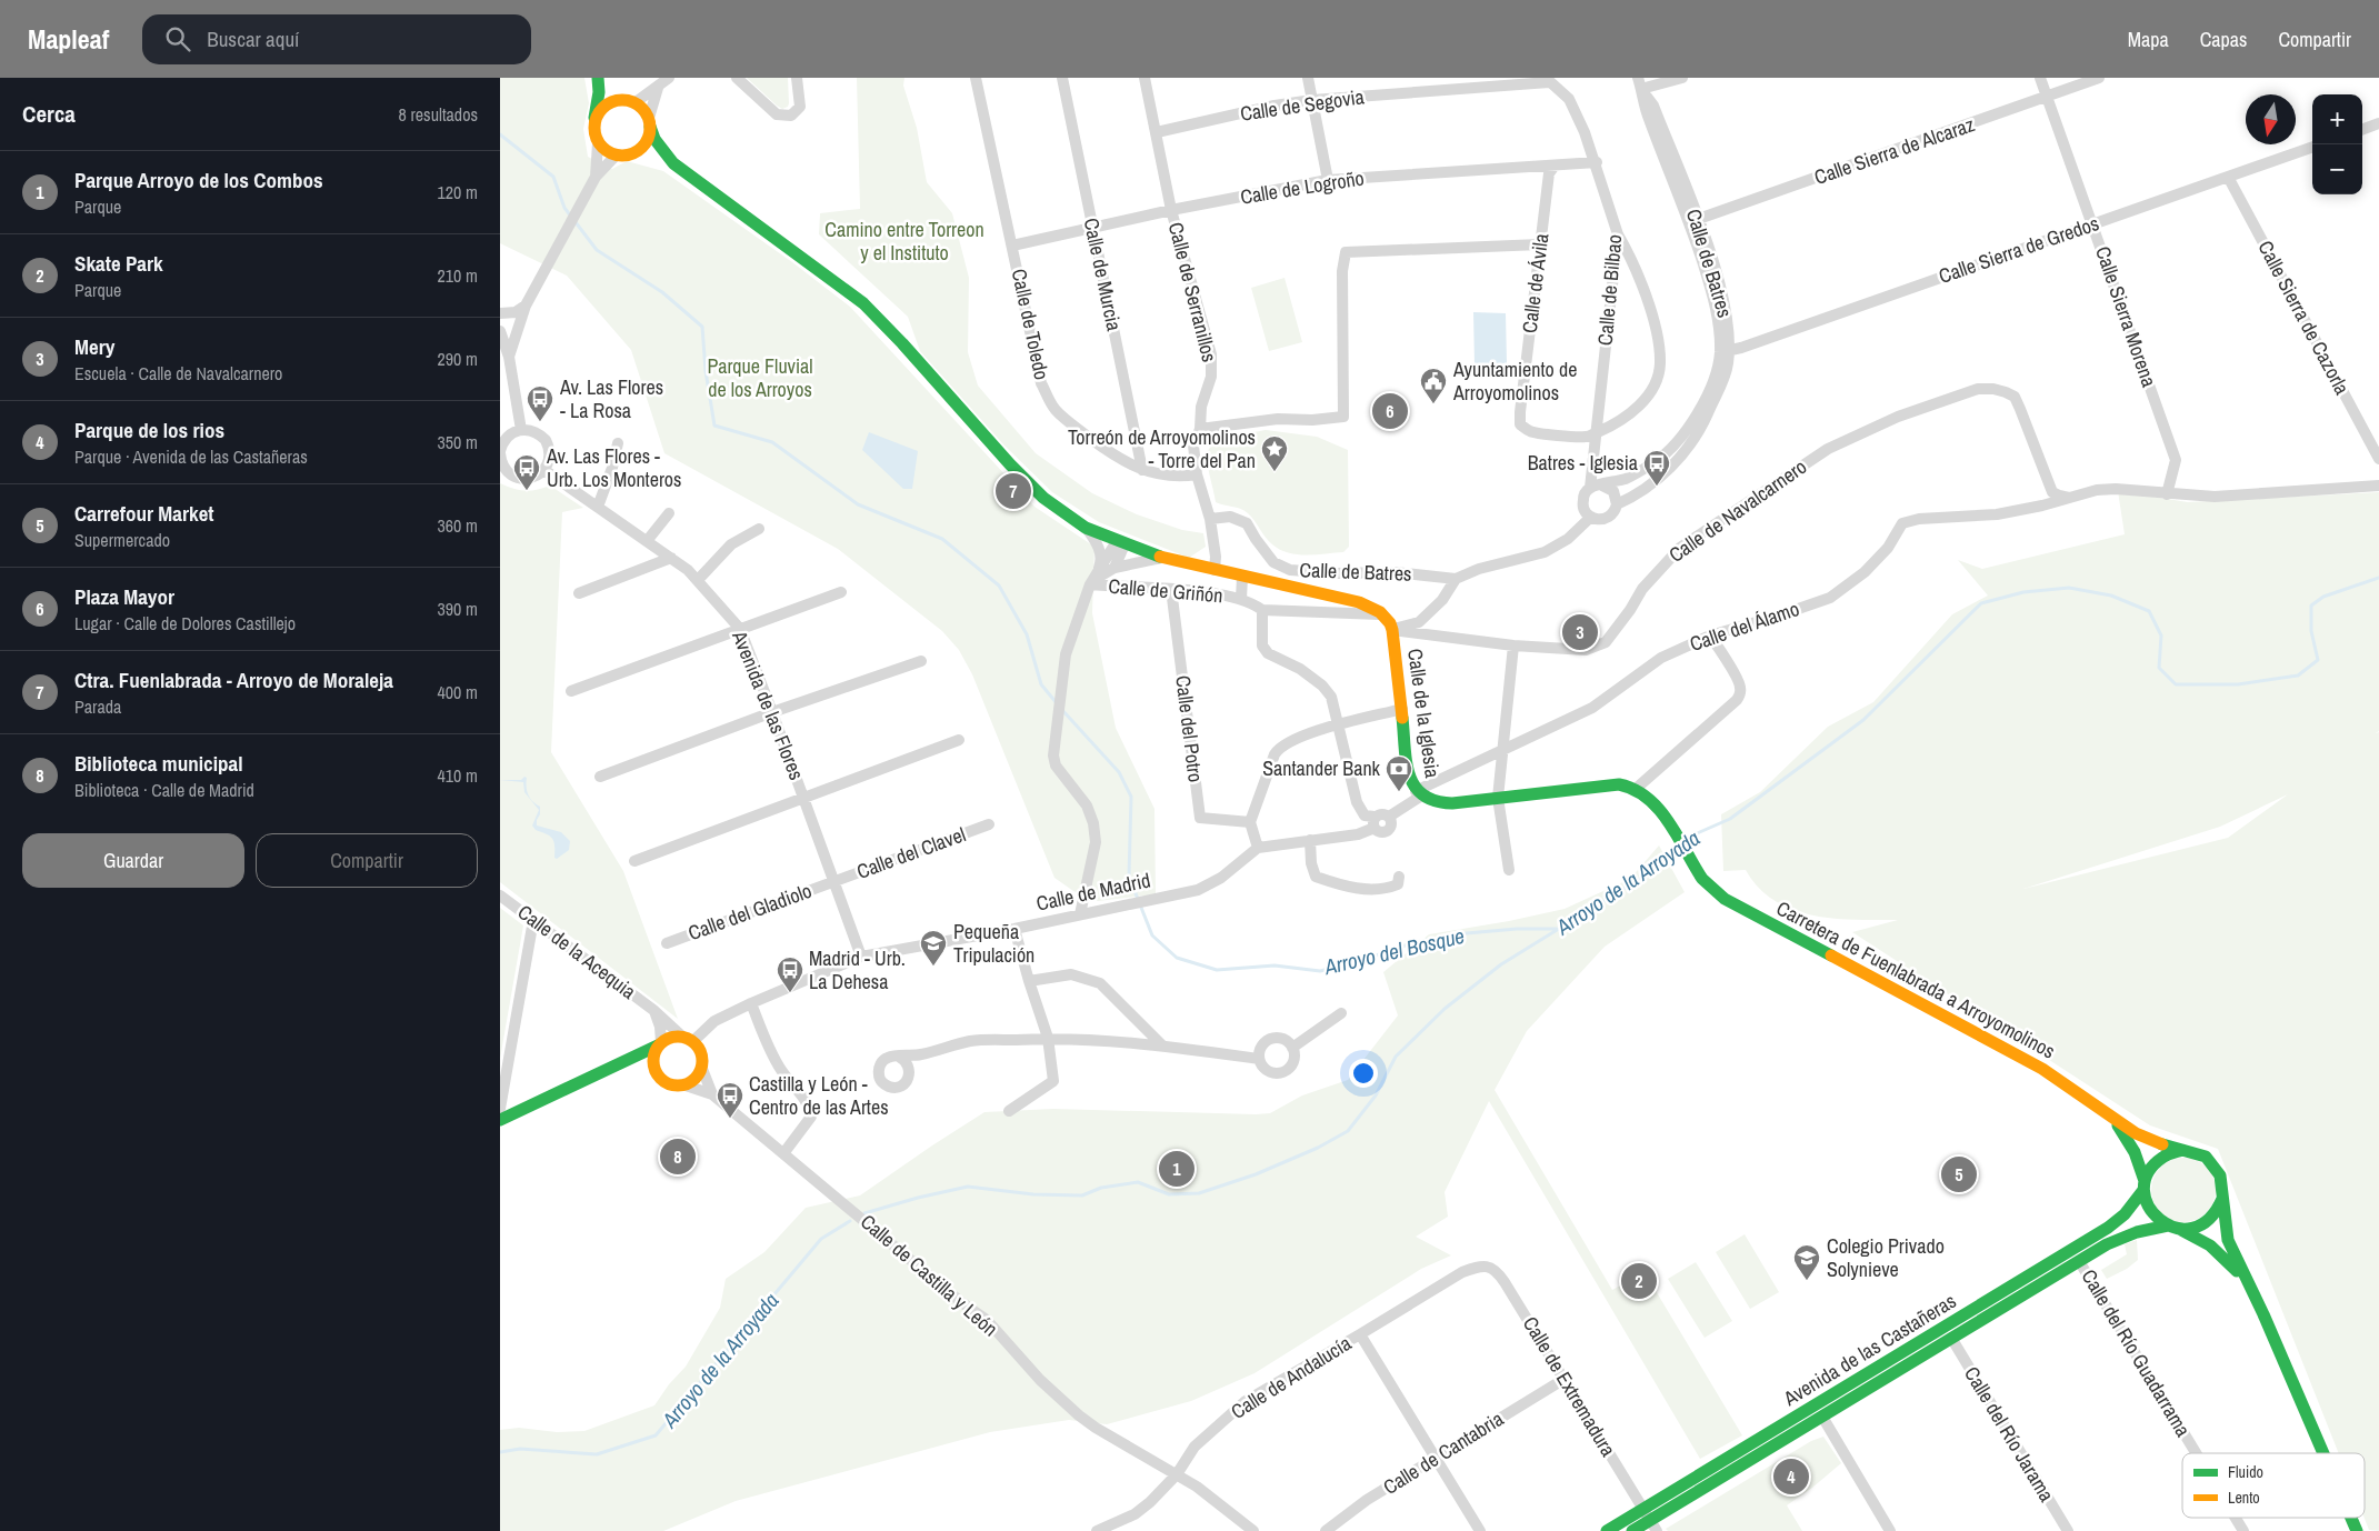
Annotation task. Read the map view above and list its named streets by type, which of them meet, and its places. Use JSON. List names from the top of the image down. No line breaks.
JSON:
{"streets":{"main road":["Calle de la Iglesia","Calle de Madrid","Carretera de Fuenlabrada a Arroyomolinos","Avenida de las Castañeras"],"street":["Calle de Segovia","Calle Sierra de Alcaraz","Calle de Logroño","Calle Sierra de Gredos","Calle de Batres","Calle de Murcia","Calle de Ávila","Calle de Bilbao","Calle de Serranillos","Calle Sierra Morena","Calle Sierra de Cazorla","Calle de Toledo","Calle de Navalcarnero","Calle de Griñón","Calle del Álamo","Avenida de las Flores","Calle del Potro","Calle del Clavel","Calle del Gladiolo","Calle de la Acequia","Calle de Castilla y León","Calle del Río Guadarrama","Calle de Andalucía","Calle de Extremadura","Calle del Río Jarama","Calle de Cantabria"]},"crossings":[["Calle de Segovia","Calle de Bilbao"],["Calle de Segovia","Calle de Serranillos"],["Calle Sierra de Alcaraz","Calle de Batres"],["Calle Sierra de Alcaraz","Calle Sierra Morena"],["Calle de Logroño","Calle de Murcia"],["Calle de Logroño","Calle de Ávila"],["Calle de Logroño","Calle de Bilbao"],["Calle de Logroño","Calle de Serranillos"],["Calle de Logroño","Calle de Toledo"],["Calle Sierra de Gredos","Calle de Batres"],["Calle Sierra de Gredos","Calle Sierra Morena"],["Calle Sierra de Gredos","Calle Sierra de Cazorla"],["Calle de Batres","Calle de Bilbao"],["Calle de Batres","Calle de Serranillos"],["Calle de Murcia","Calle de Toledo"],["Calle de Ávila","Calle de Bilbao"],["Calle de Serranillos","Calle de Toledo"],["Calle Sierra Morena","Calle del Álamo"],["Calle de Navalcarnero","Calle de la Iglesia"],["Calle de Griñón","Calle de la Iglesia"],["Calle de Griñón","Calle del Potro"],["Calle del Álamo","Calle de la Iglesia"],["Avenida de las Flores","Calle del Clavel"],["Avenida de las Flores","Calle de Madrid"],["Avenida de las Flores","Calle del Gladiolo"],["Calle del Clavel","Calle del Gladiolo"],["Calle de Madrid","Calle de la Acequia"],["Calle de Madrid","Calle de Castilla y León"],["Calle de la Acequia","Calle de Castilla y León"],["Carretera de Fuenlabrada a Arroyomolinos","Avenida de las Castañeras"],["Calle de Castilla y León","Calle de Andalucía"],["Avenida de las Castañeras","Calle del Río Guadarrama"],["Avenida de las Castañeras","Calle de Extremadura"],["Avenida de las Castañeras","Calle del Río Jarama"],["Calle de Andalucía","Calle de Extremadura"],["Calle de Extremadura","Calle de Cantabria"]],"water":["Arroyo de la Arroyada","Arroyo del Bosque"],"parks":["Camino entre Torreon y el Instituto","Parque Fluvial de los Arroyos"],"places":{"public building":["Ayuntamiento de Arroyomolinos"],"bus stop":["Av. Las Flores - La Rosa","Batres - Iglesia","Av. Las Flores - Urb. Los Monteros","Madrid - Urb. La Dehesa","Castilla y León - Centro de las Artes"],"place":["Torreón de Arroyomolinos - Torre del Pan"],"bank":["Santander Bank"],"school or university":["Pequeña Tripulación","Colegio Privado Solynieve"]},"legend":["Fluido","Lento"],"north":"bottom","page":{"header":"Mapleaf","search":"Buscar aquí","nav":["Mapa","Capas","Compartir"],"heading":["Cerca","8 resultados"],"map_buttons":["+","−"],"list":[{"mark":"1","name":"Parque Arroyo de los Combos","note":"Parque","value":"120 m"},{"mark":"2","name":"Skate Park","note":"Parque","value":"210 m"},{"mark":"3","name":"Mery","note":"Escuela · Calle de Navalcarnero","value":"290 m"},{"mark":"4","name":"Parque de los rios","note":"Parque · Avenida de las Castañeras","value":"350 m"},{"mark":"5","name":"Carrefour Market","note":"Supermercado","value":"360 m"},{"mark":"6","name":"Plaza Mayor","note":"Lugar · Calle de Dolores Castillejo","value":"390 m"},{"mark":"7","name":"Ctra. Fuenlabrada - Arroyo de Moraleja","note":"Parada","value":"400 m"},{"mark":"8","name":"Biblioteca municipal","note":"Biblioteca · Calle de Madrid","value":"410 m"}],"pins":["6","7","3","8","1","5","2","4"],"buttons":["Guardar","Compartir"]}}
